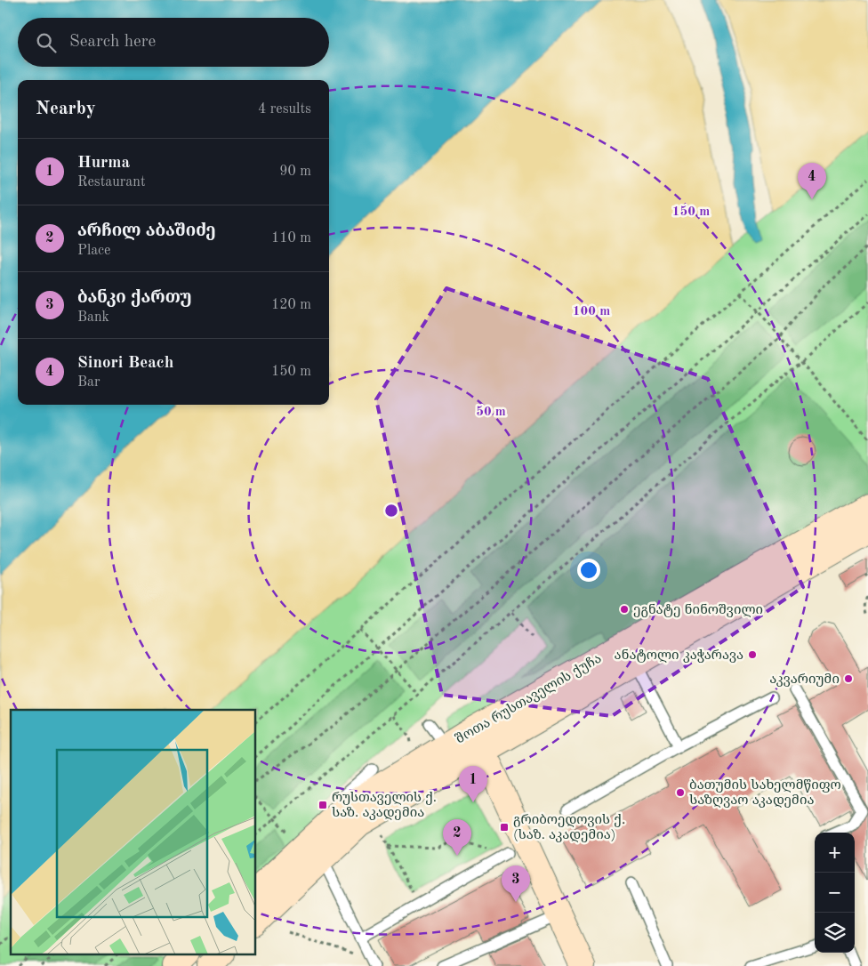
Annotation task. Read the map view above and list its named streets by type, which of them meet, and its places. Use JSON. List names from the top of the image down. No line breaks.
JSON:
{"streets":{"main road":["შოთა რუსთაველის ქუჩა"]},"places":{"other":["ეგნატე ნინოშვილი","ანატოლი კაჭარავა","აკვარიუმი","ბათუმის სახელმწიფო საზღვაო აკადემია"],"transit":["რუსთაველის ქ. საზ. აკადემია","გრიბოედოვის ქ. (საზ. აკადემია)"]},"page":{"search":"Search here","heading":["Nearby","4 results"],"list":[{"mark":"1","name":"Hurma","note":"Restaurant","value":"90 m"},{"mark":"2","name":"არჩილ აბაშიძე","note":"Place","value":"110 m"},{"mark":"3","name":"ბანკი ქართუ","note":"Bank","value":"120 m"},{"mark":"4","name":"Sinori Beach","note":"Bar","value":"150 m"}],"pins":["4","1","2","3"],"map_buttons":["+","−"]},"rings":["150 m","100 m","50 m"]}
